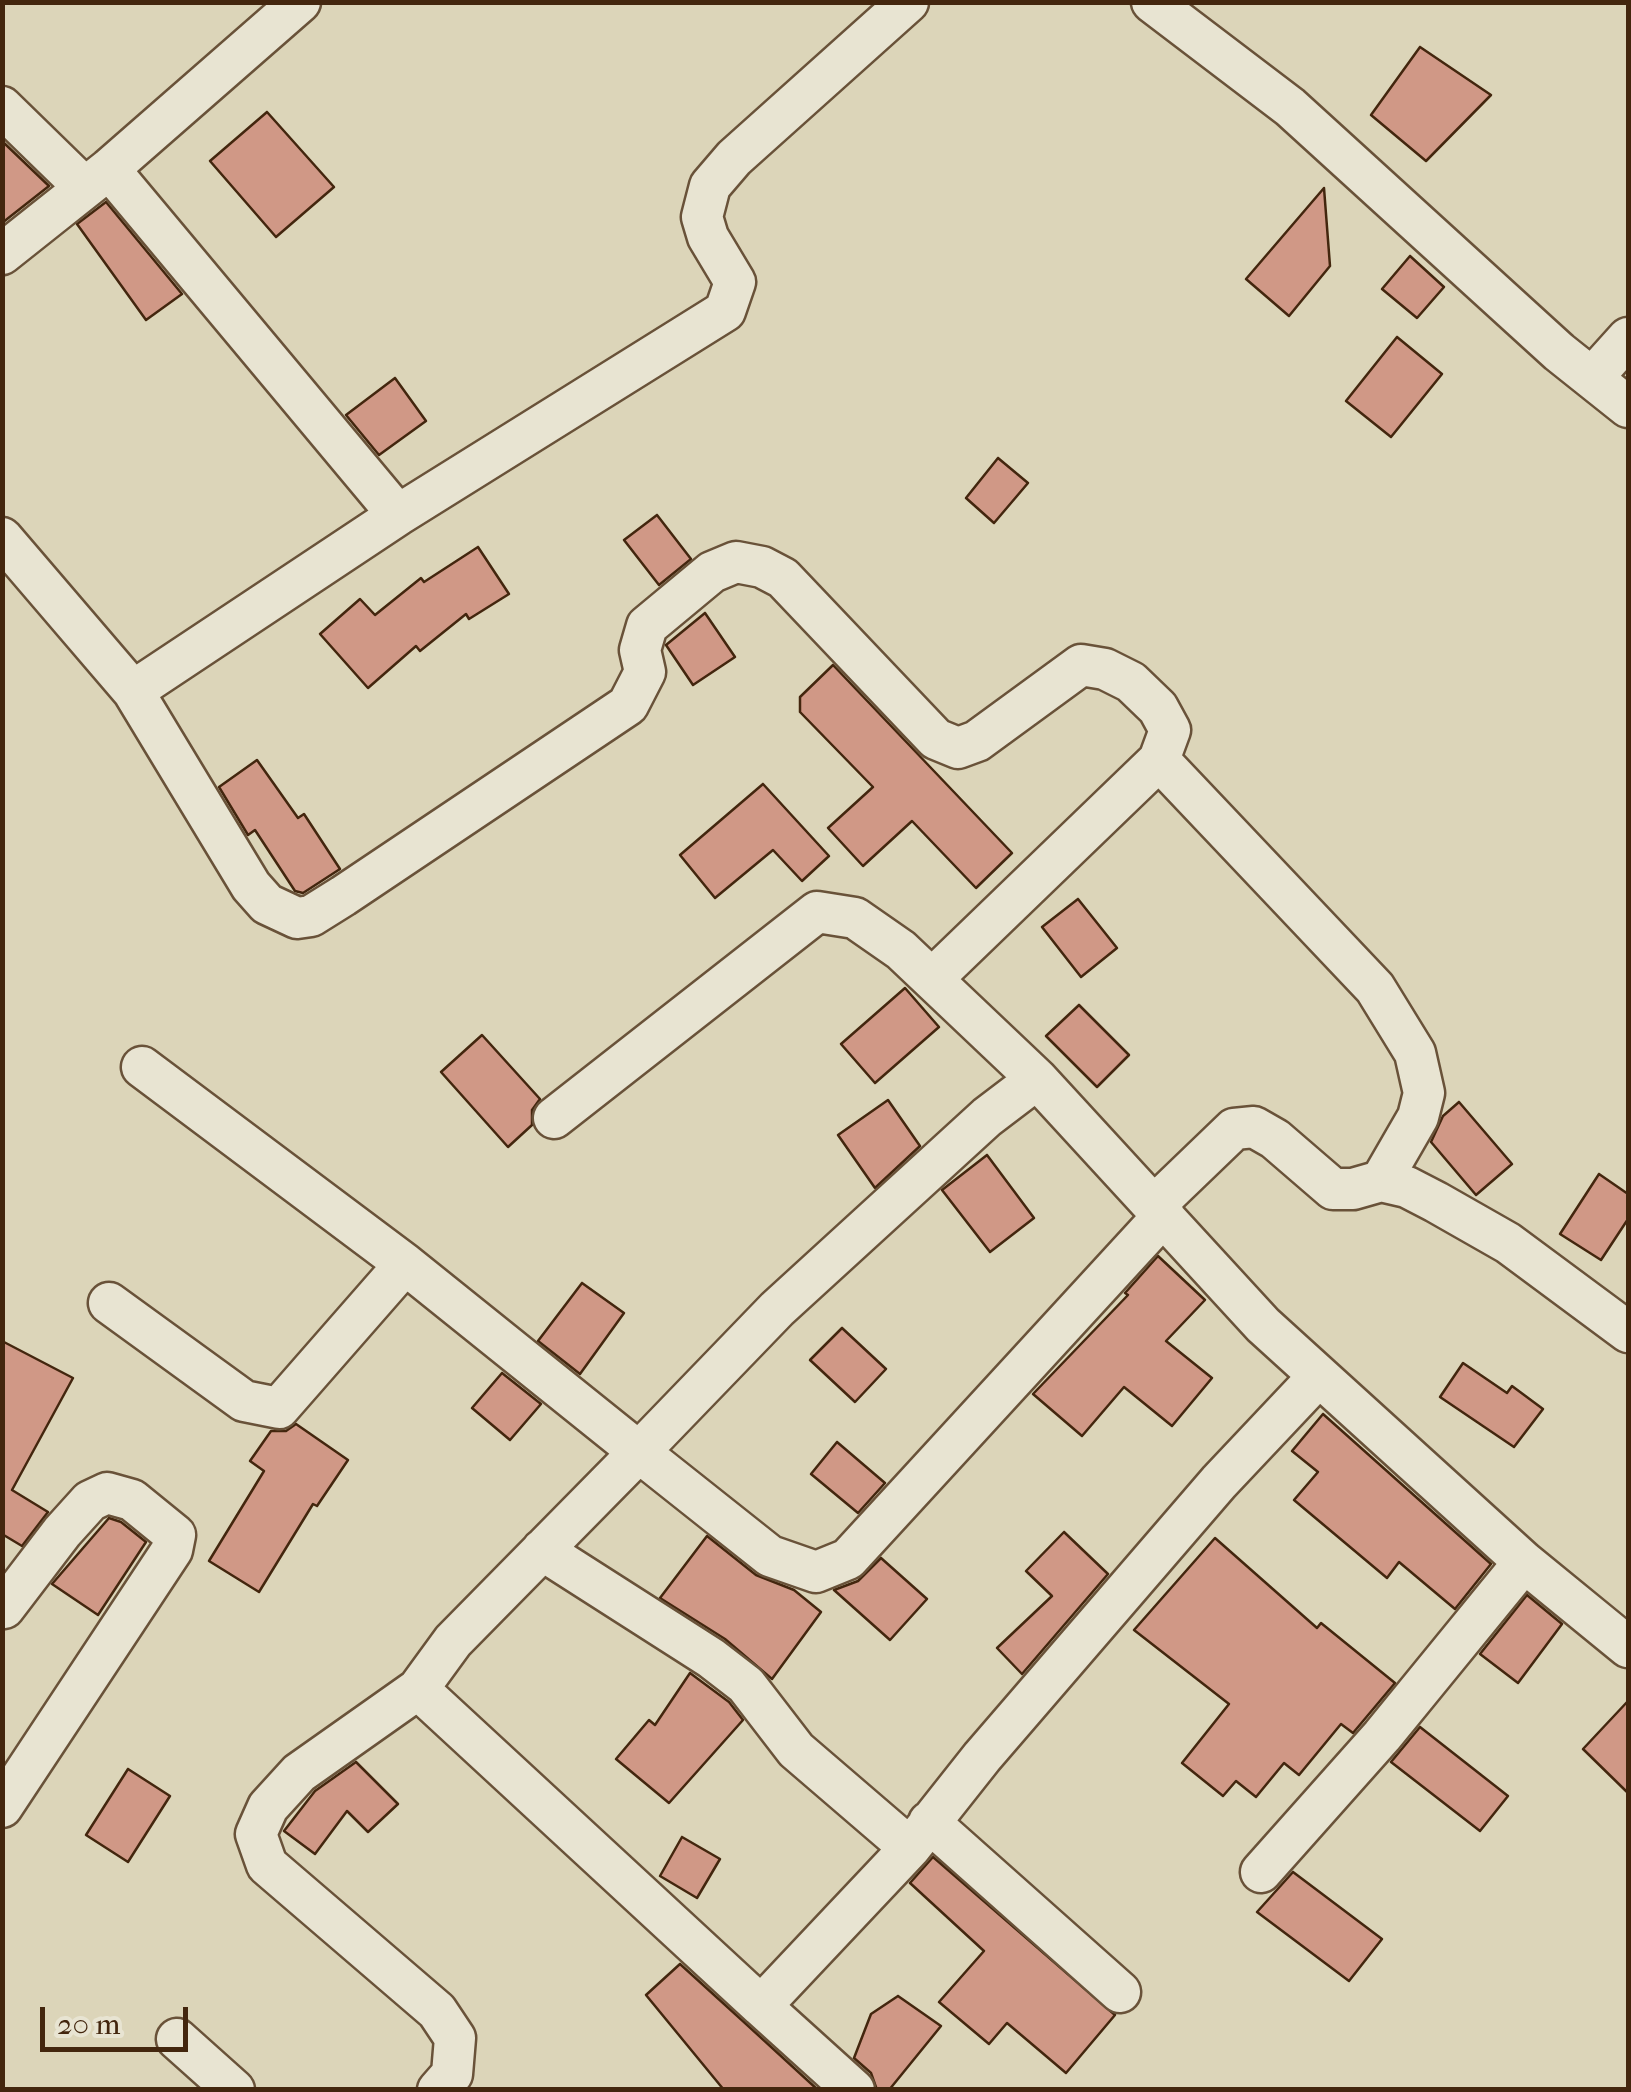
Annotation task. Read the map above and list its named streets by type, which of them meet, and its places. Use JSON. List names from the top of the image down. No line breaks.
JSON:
{"scale_bar":"20 m"}
